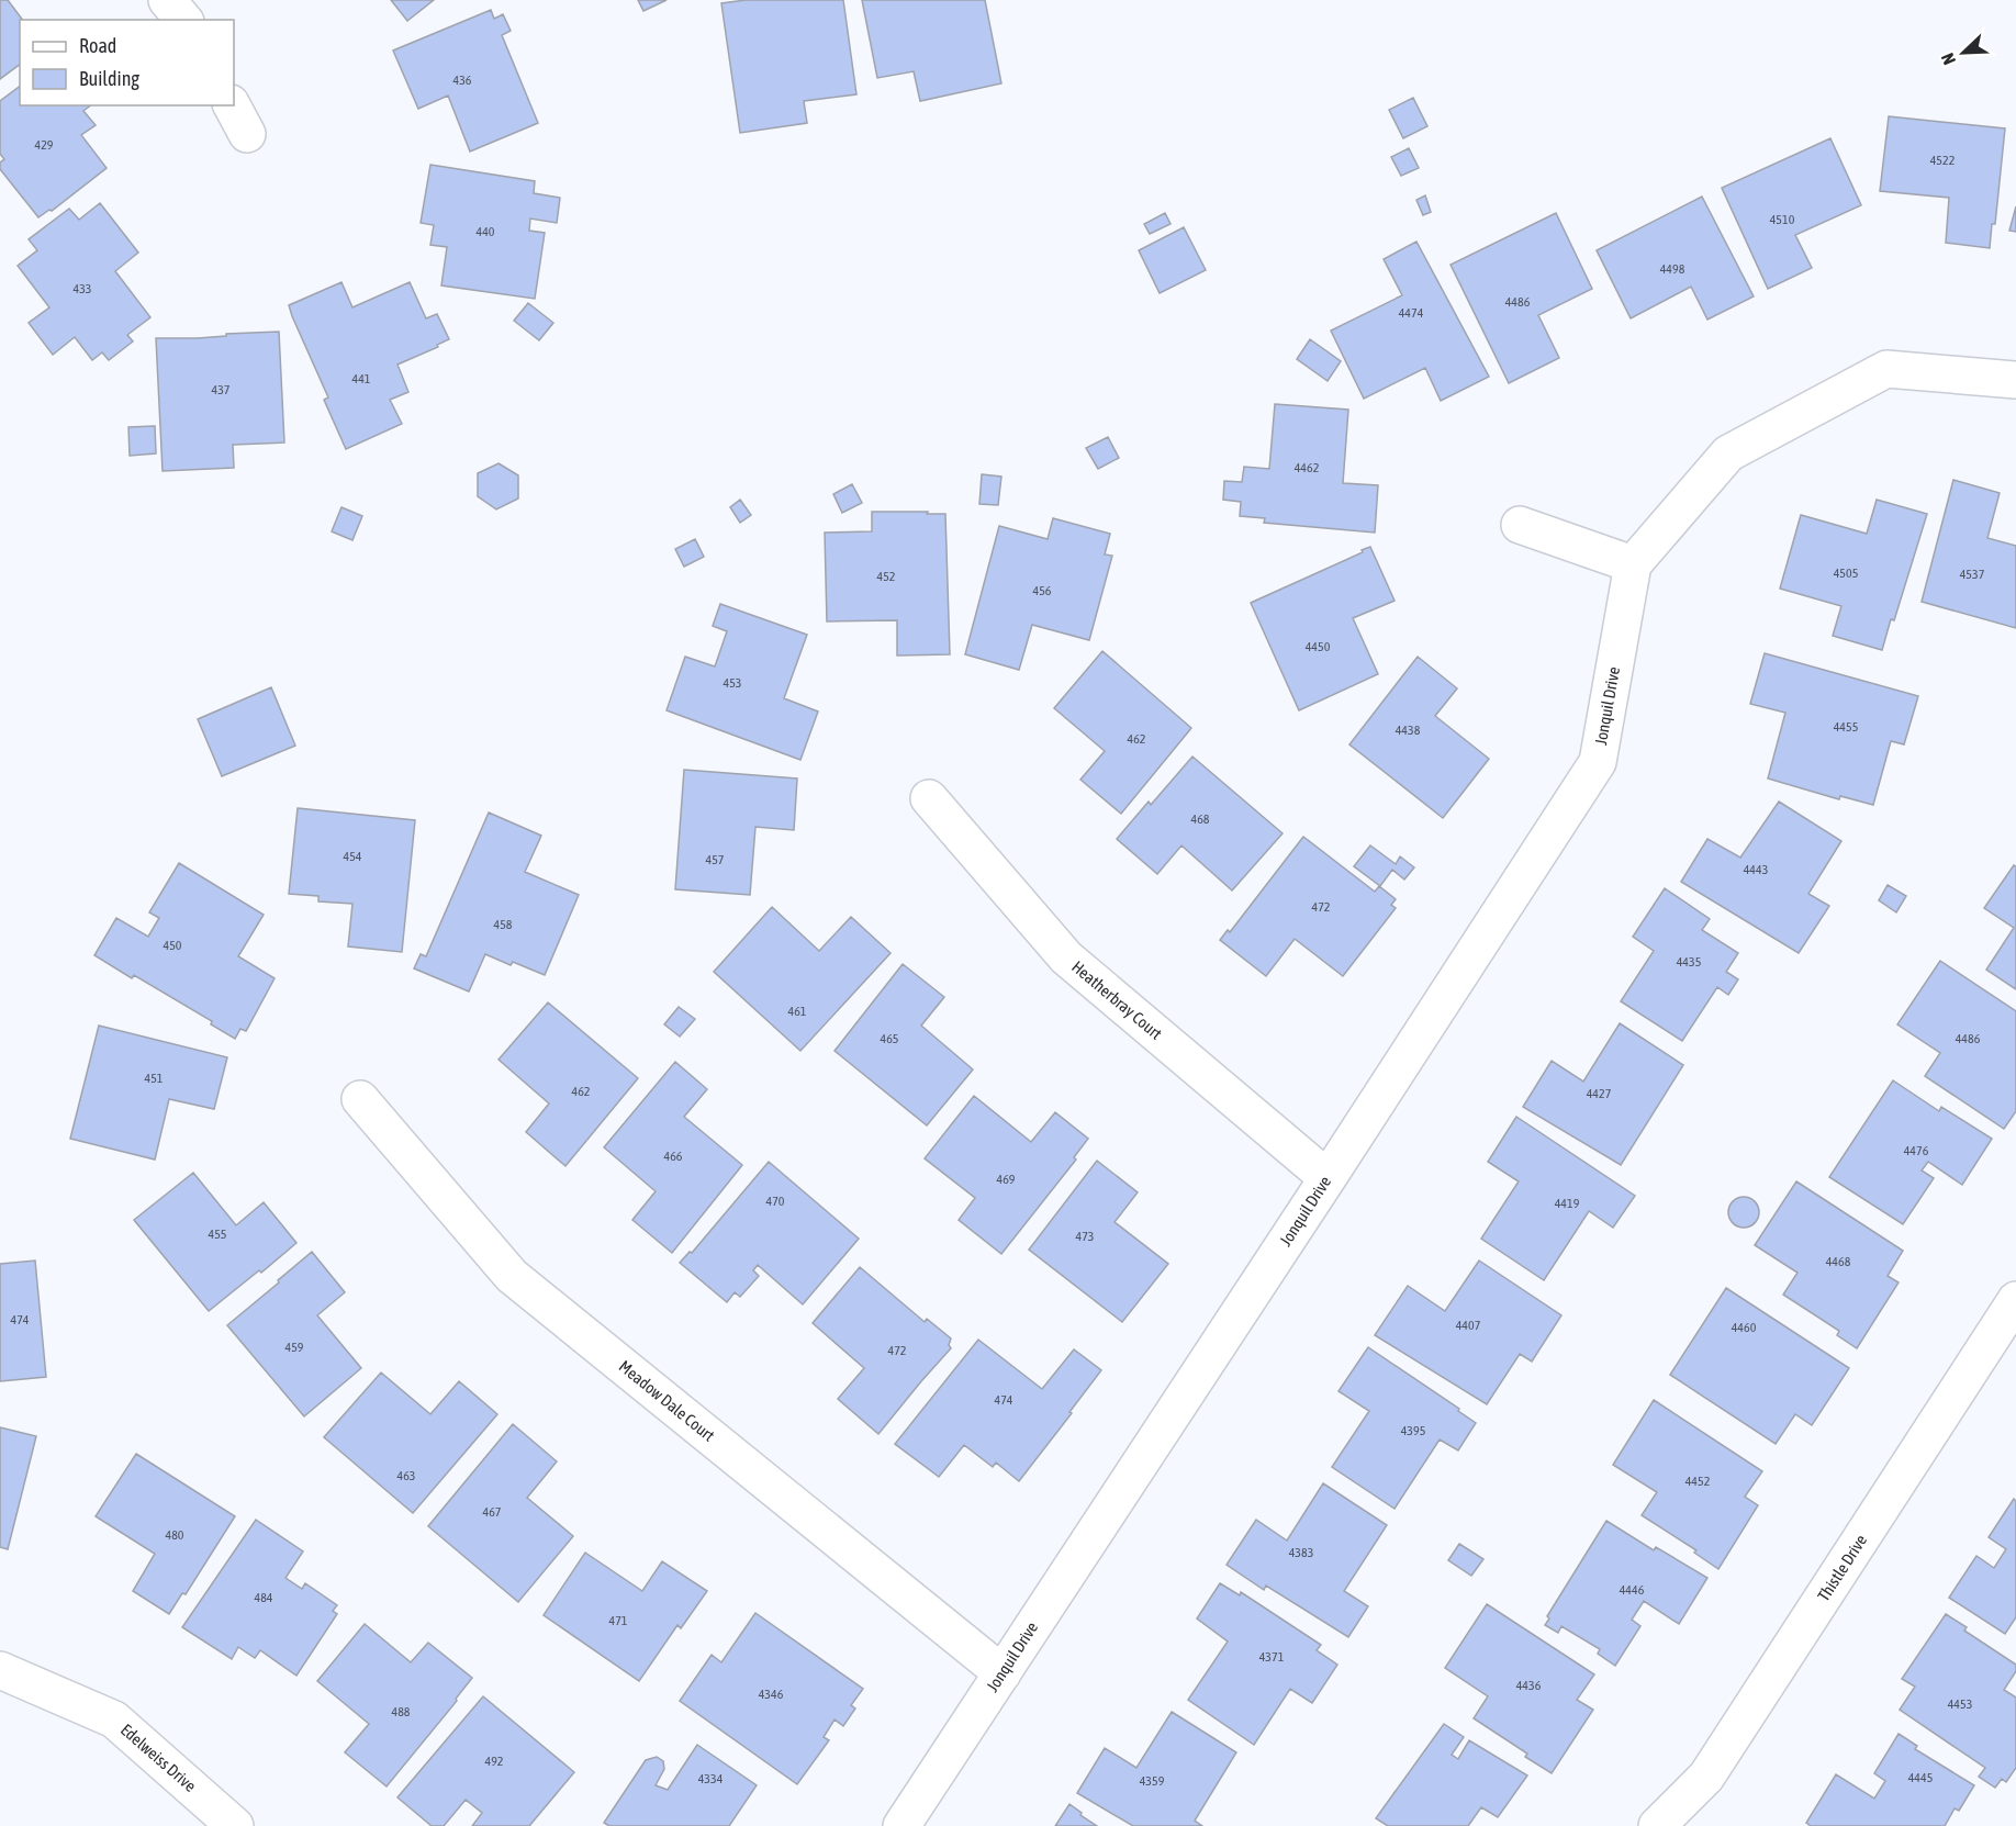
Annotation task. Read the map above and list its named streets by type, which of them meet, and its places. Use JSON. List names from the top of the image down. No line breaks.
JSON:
{"streets":{"street":["Jonquil Drive","Heatherbray Court","Meadow Dale Court","Thistle Drive","Edelweiss Drive"]},"crossings":[["Jonquil Drive","Heatherbray Court"],["Jonquil Drive","Meadow Dale Court"]],"house_numbers":["436","429","4522","4510","440","4498","433","4486","4474","441","437","4462","4505","4537","452","456","4450","453","4455","4438","462","468","454","457","4443","472","458","450","4435","461","465","4486","451","462","4427","4476","466","469","470","4419","455","473","4468","474","4407","4460","459","472","474","4395","463","4452","467","480","4383","4446","484","471","4371","4436","4346","4453","488","492","4445","4334","4359"],"legend":["Road","Building"],"north":"bottom left"}
